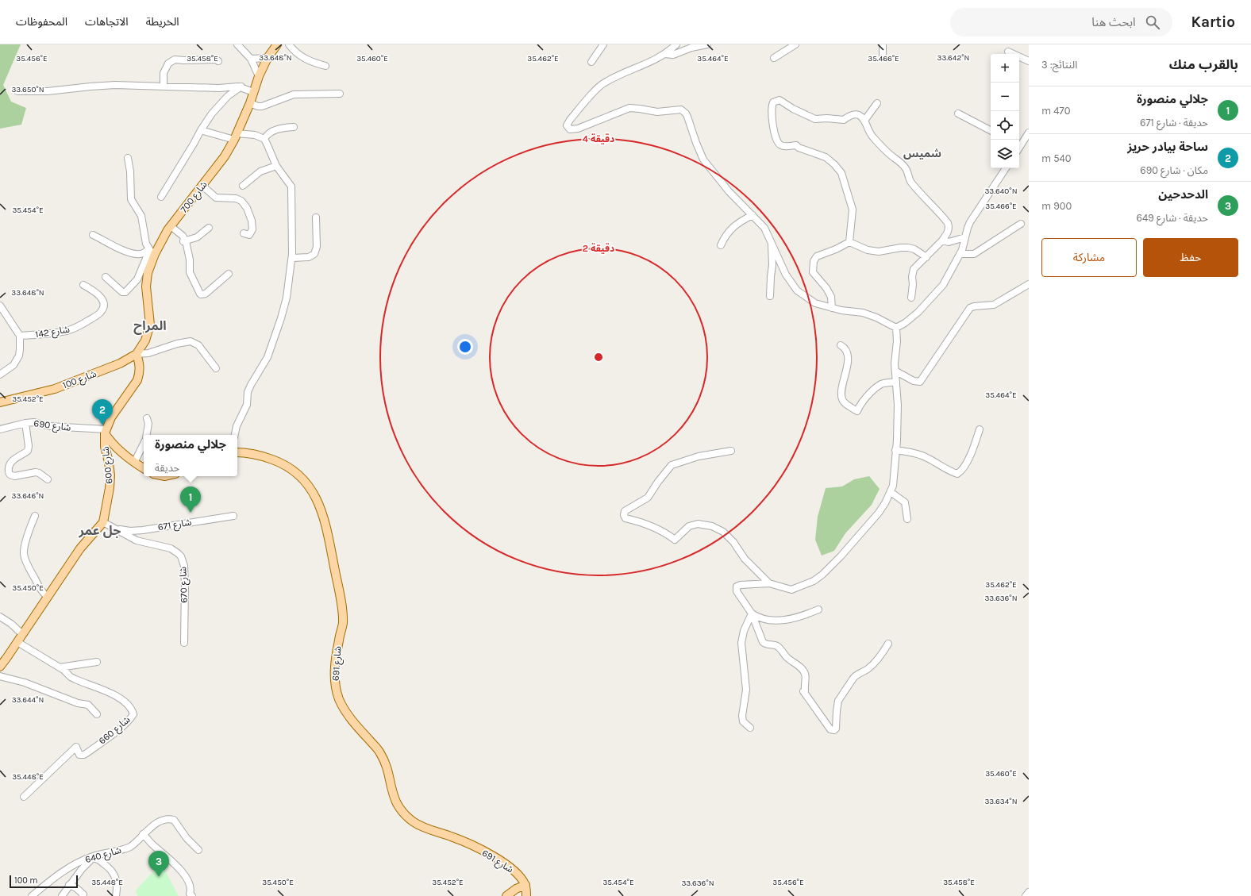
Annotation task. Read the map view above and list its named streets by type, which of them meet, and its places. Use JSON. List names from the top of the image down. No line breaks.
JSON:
{"streets":{"main road":["شارع 700","شارع 100","شارع 600","شارع 691"],"street":["شارع 142","شارع 690","شارع 671","شارع 670","شارع 660","شارع 640"]},"crossings":[["شارع 700","شارع 100"],["شارع 700","شارع 600"],["شارع 100","شارع 600"],["شارع 690","شارع 600"],["شارع 600","شارع 670"],["شارع 671","شارع 670"]],"districts":["شميس","المراح","جل عمر"],"scale_bar":"100 m","page":{"header":"Kartio","search":"ابحث هنا","nav":["الخريطة","الاتجاهات","المحفوظات"],"heading":["بالقرب منك","النتائج: 3"],"map_buttons":["+","−"],"list":[{"mark":"1","name":"جلالي منصورة","note":"حديقة · شارع 671","value":"470 m"},{"mark":"2","name":"ساحة بيادر حريز","note":"مكان · شارع 690","value":"540 m"},{"mark":"3","name":"الدحدحين","note":"حديقة · شارع 649","value":"900 m"}],"buttons":["حفظ","مشاركة"],"pins":["2","1","3"],"popup":["جلالي منصورة","حديقة"],"scale":"100 m"},"coordinates":["33.642°N","33.648°N","35.456°E","35.458°E","35.462°E","35.464°E","35.466°E","35.460°E","33.650°N","33.640°N","35.454°E","35.452°E","33.646°N","35.450°E","33.636°N","33.644°N","35.448°E","33.634°N"],"rings":["4 دقيقة","2 دقيقة"]}
